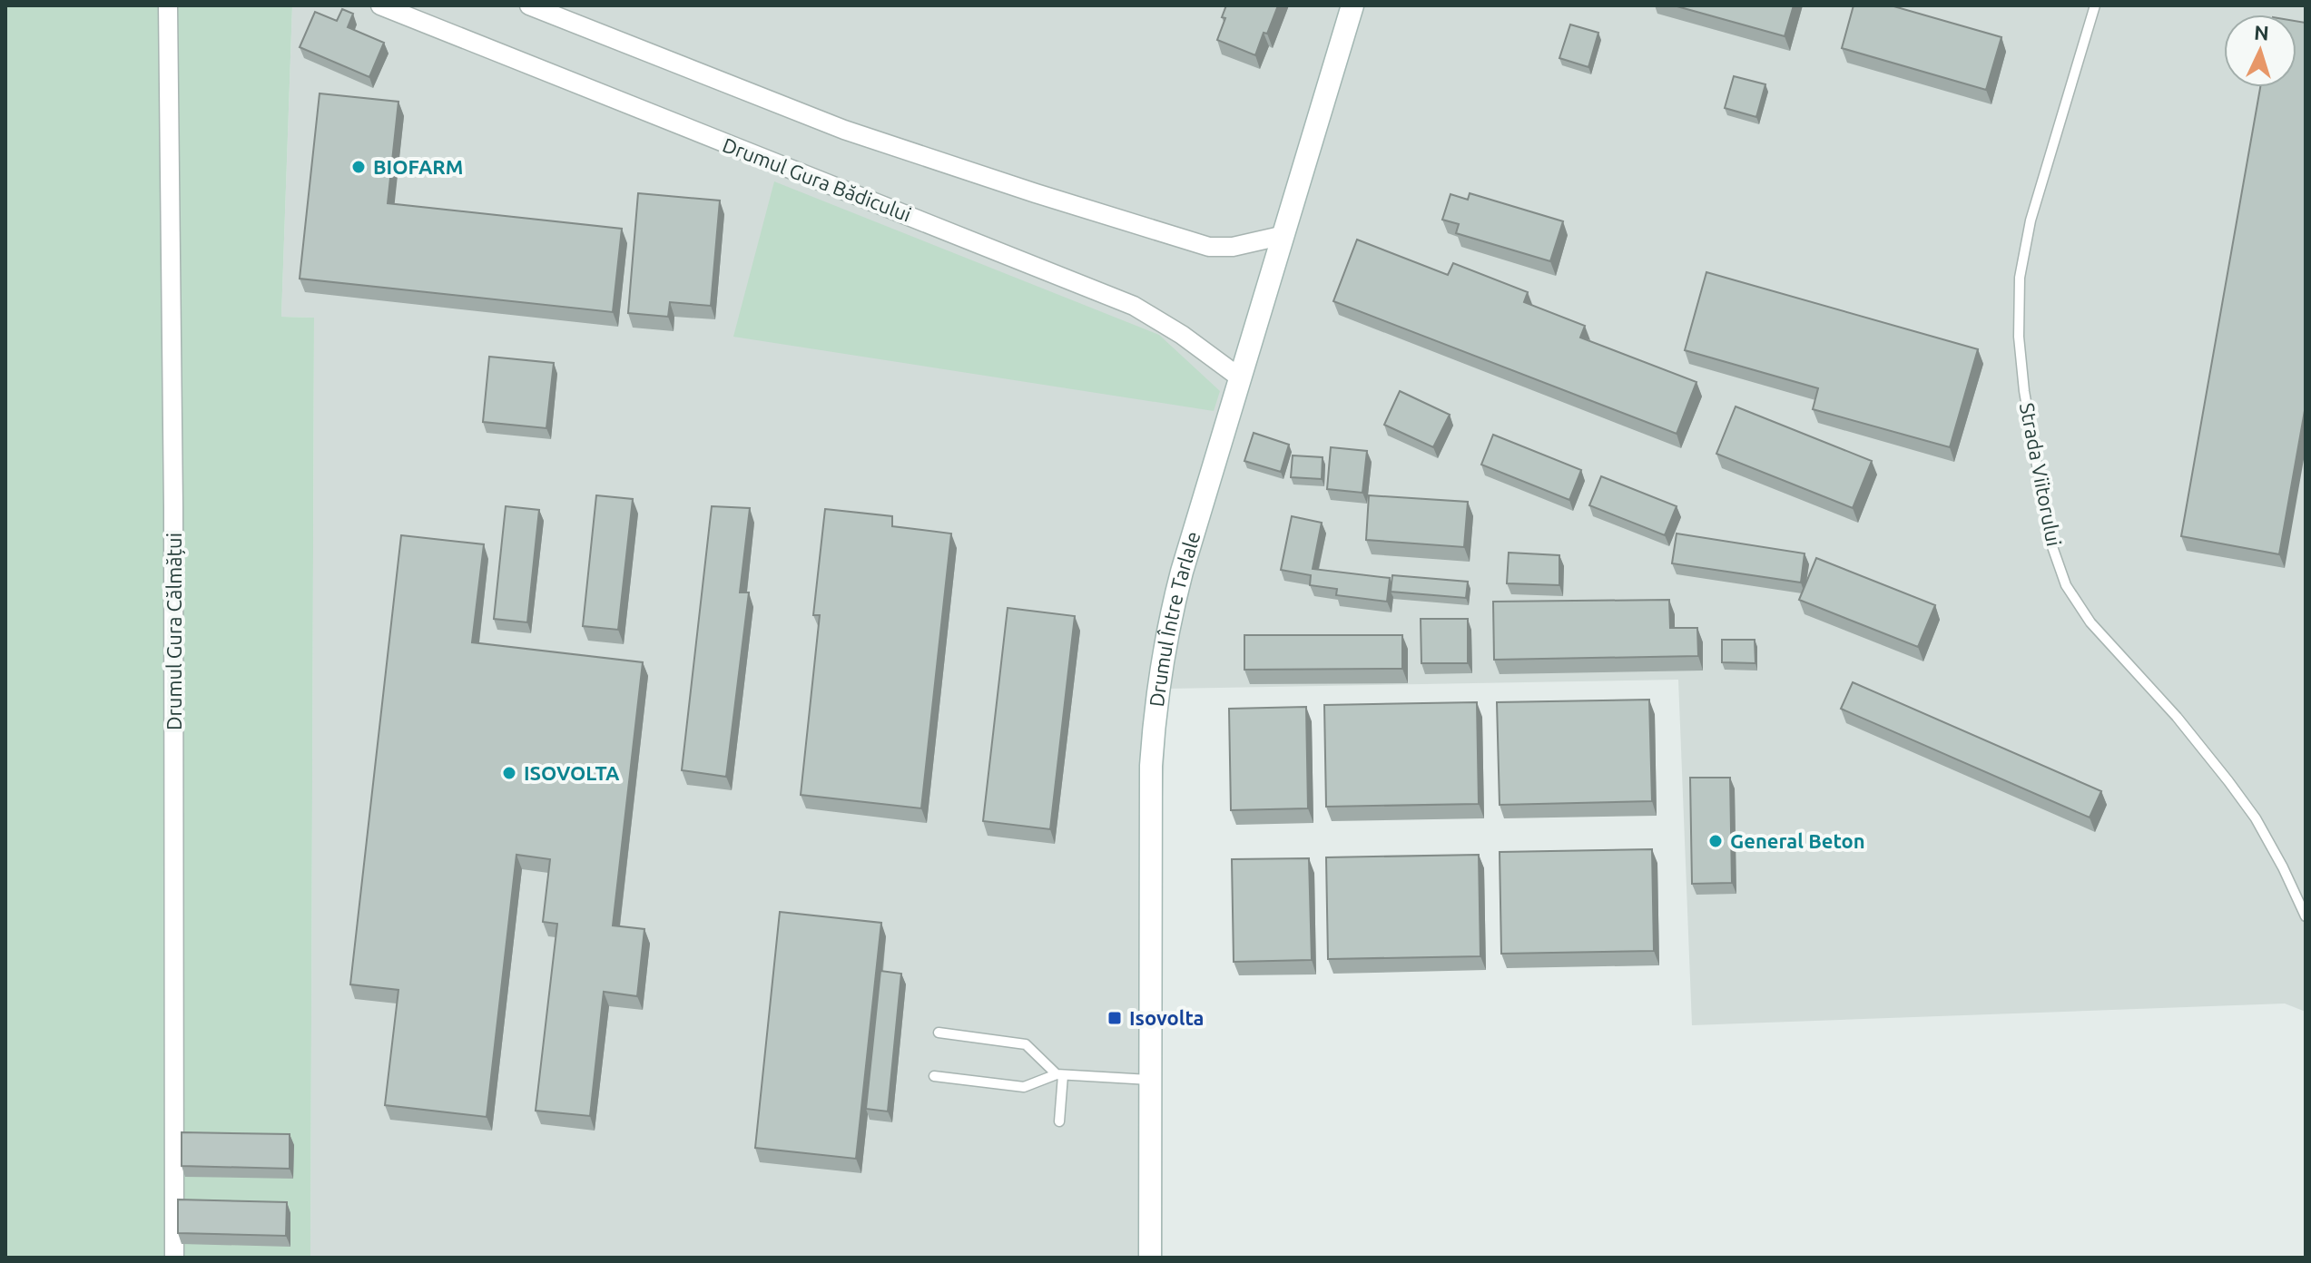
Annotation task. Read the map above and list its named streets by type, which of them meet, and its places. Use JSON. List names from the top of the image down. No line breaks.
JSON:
{"streets":{"main road":["Drumul Între Tarlale"],"street":["Drumul Gura Bădicului","Drumul Gura Călmățui"],"lane":["Strada Viitorului"]},"crossings":[["Drumul Gura Bădicului","Drumul Între Tarlale"]],"places":{"other":["BIOFARM","ISOVOLTA","General Beton"],"transit":["Isovolta"]},"north":"top"}
